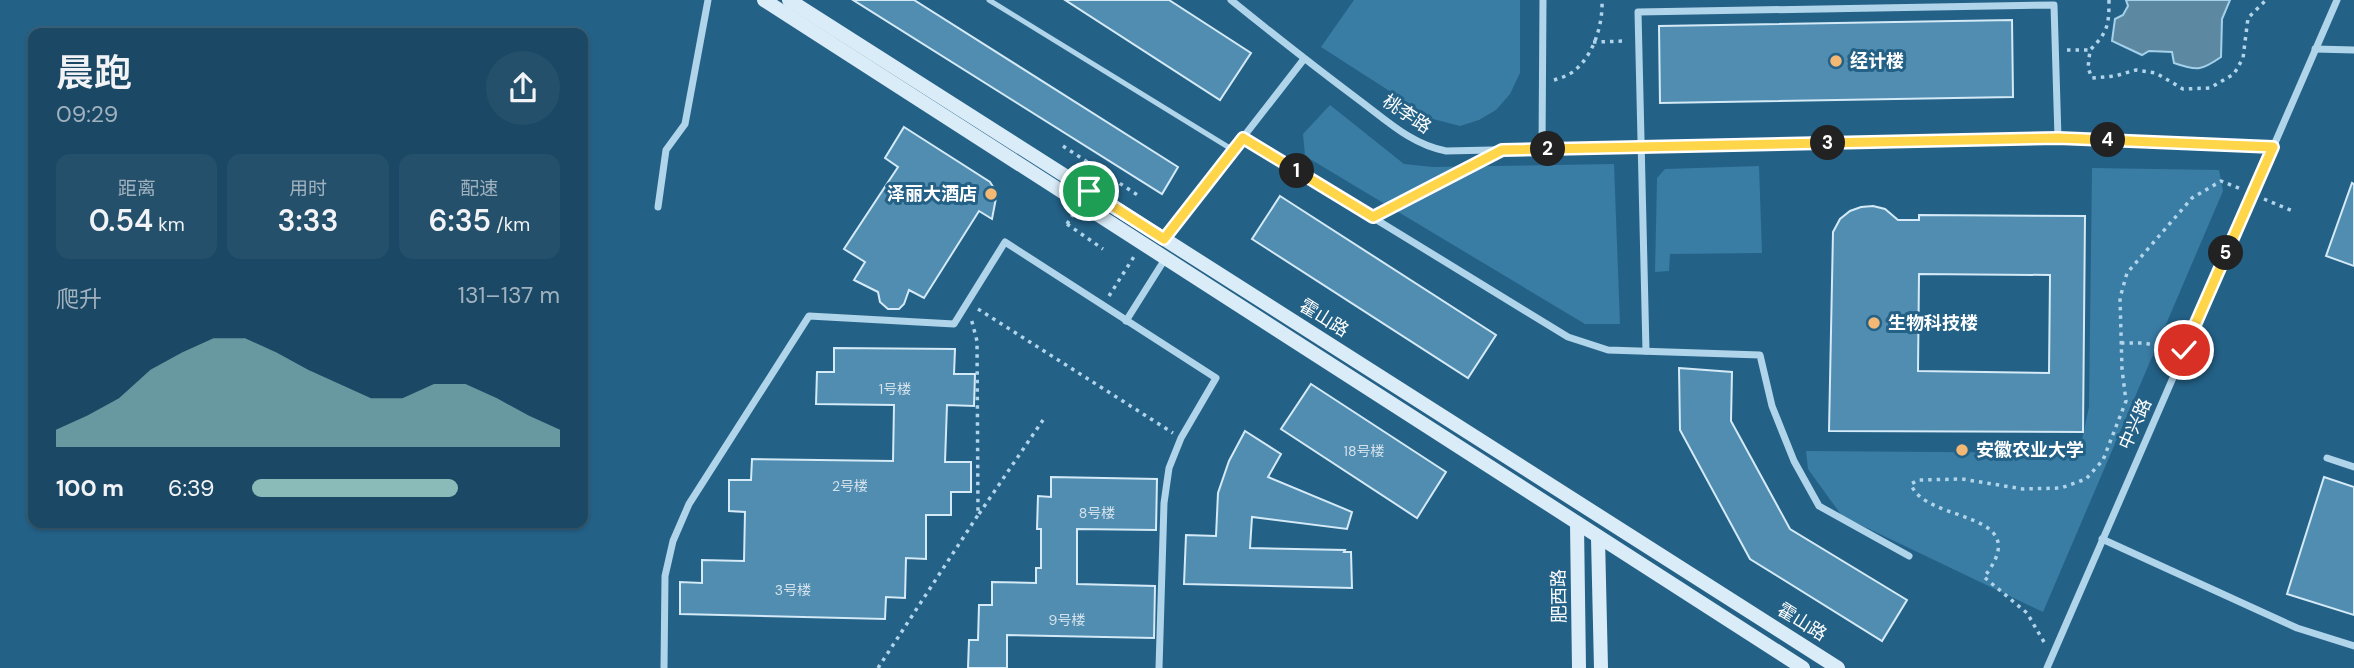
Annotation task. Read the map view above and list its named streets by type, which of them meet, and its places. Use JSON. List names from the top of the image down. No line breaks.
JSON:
{"streets":{"main road":["霍山路","肥西路"],"street":["桃李路","中兴路"]},"crossings":[["桃李路","中兴路"],["霍山路","肥西路"]],"places":["经计楼","泽丽大酒店","生物科技楼","安徽农业大学"],"house_numbers":["1号楼","18号楼","2号楼","8号楼","3号楼","9号楼"],"page":{"heading":["晨跑","09:29"],"pins":["4","3","2","1","5"],"stats":[["距离","0.54 km"],["用时","3:33"],["配速","6:35 /km"]],"chart":["爬升","131–137 m"],"list":[{"name":"100 m","note":"6:39"}]}}
